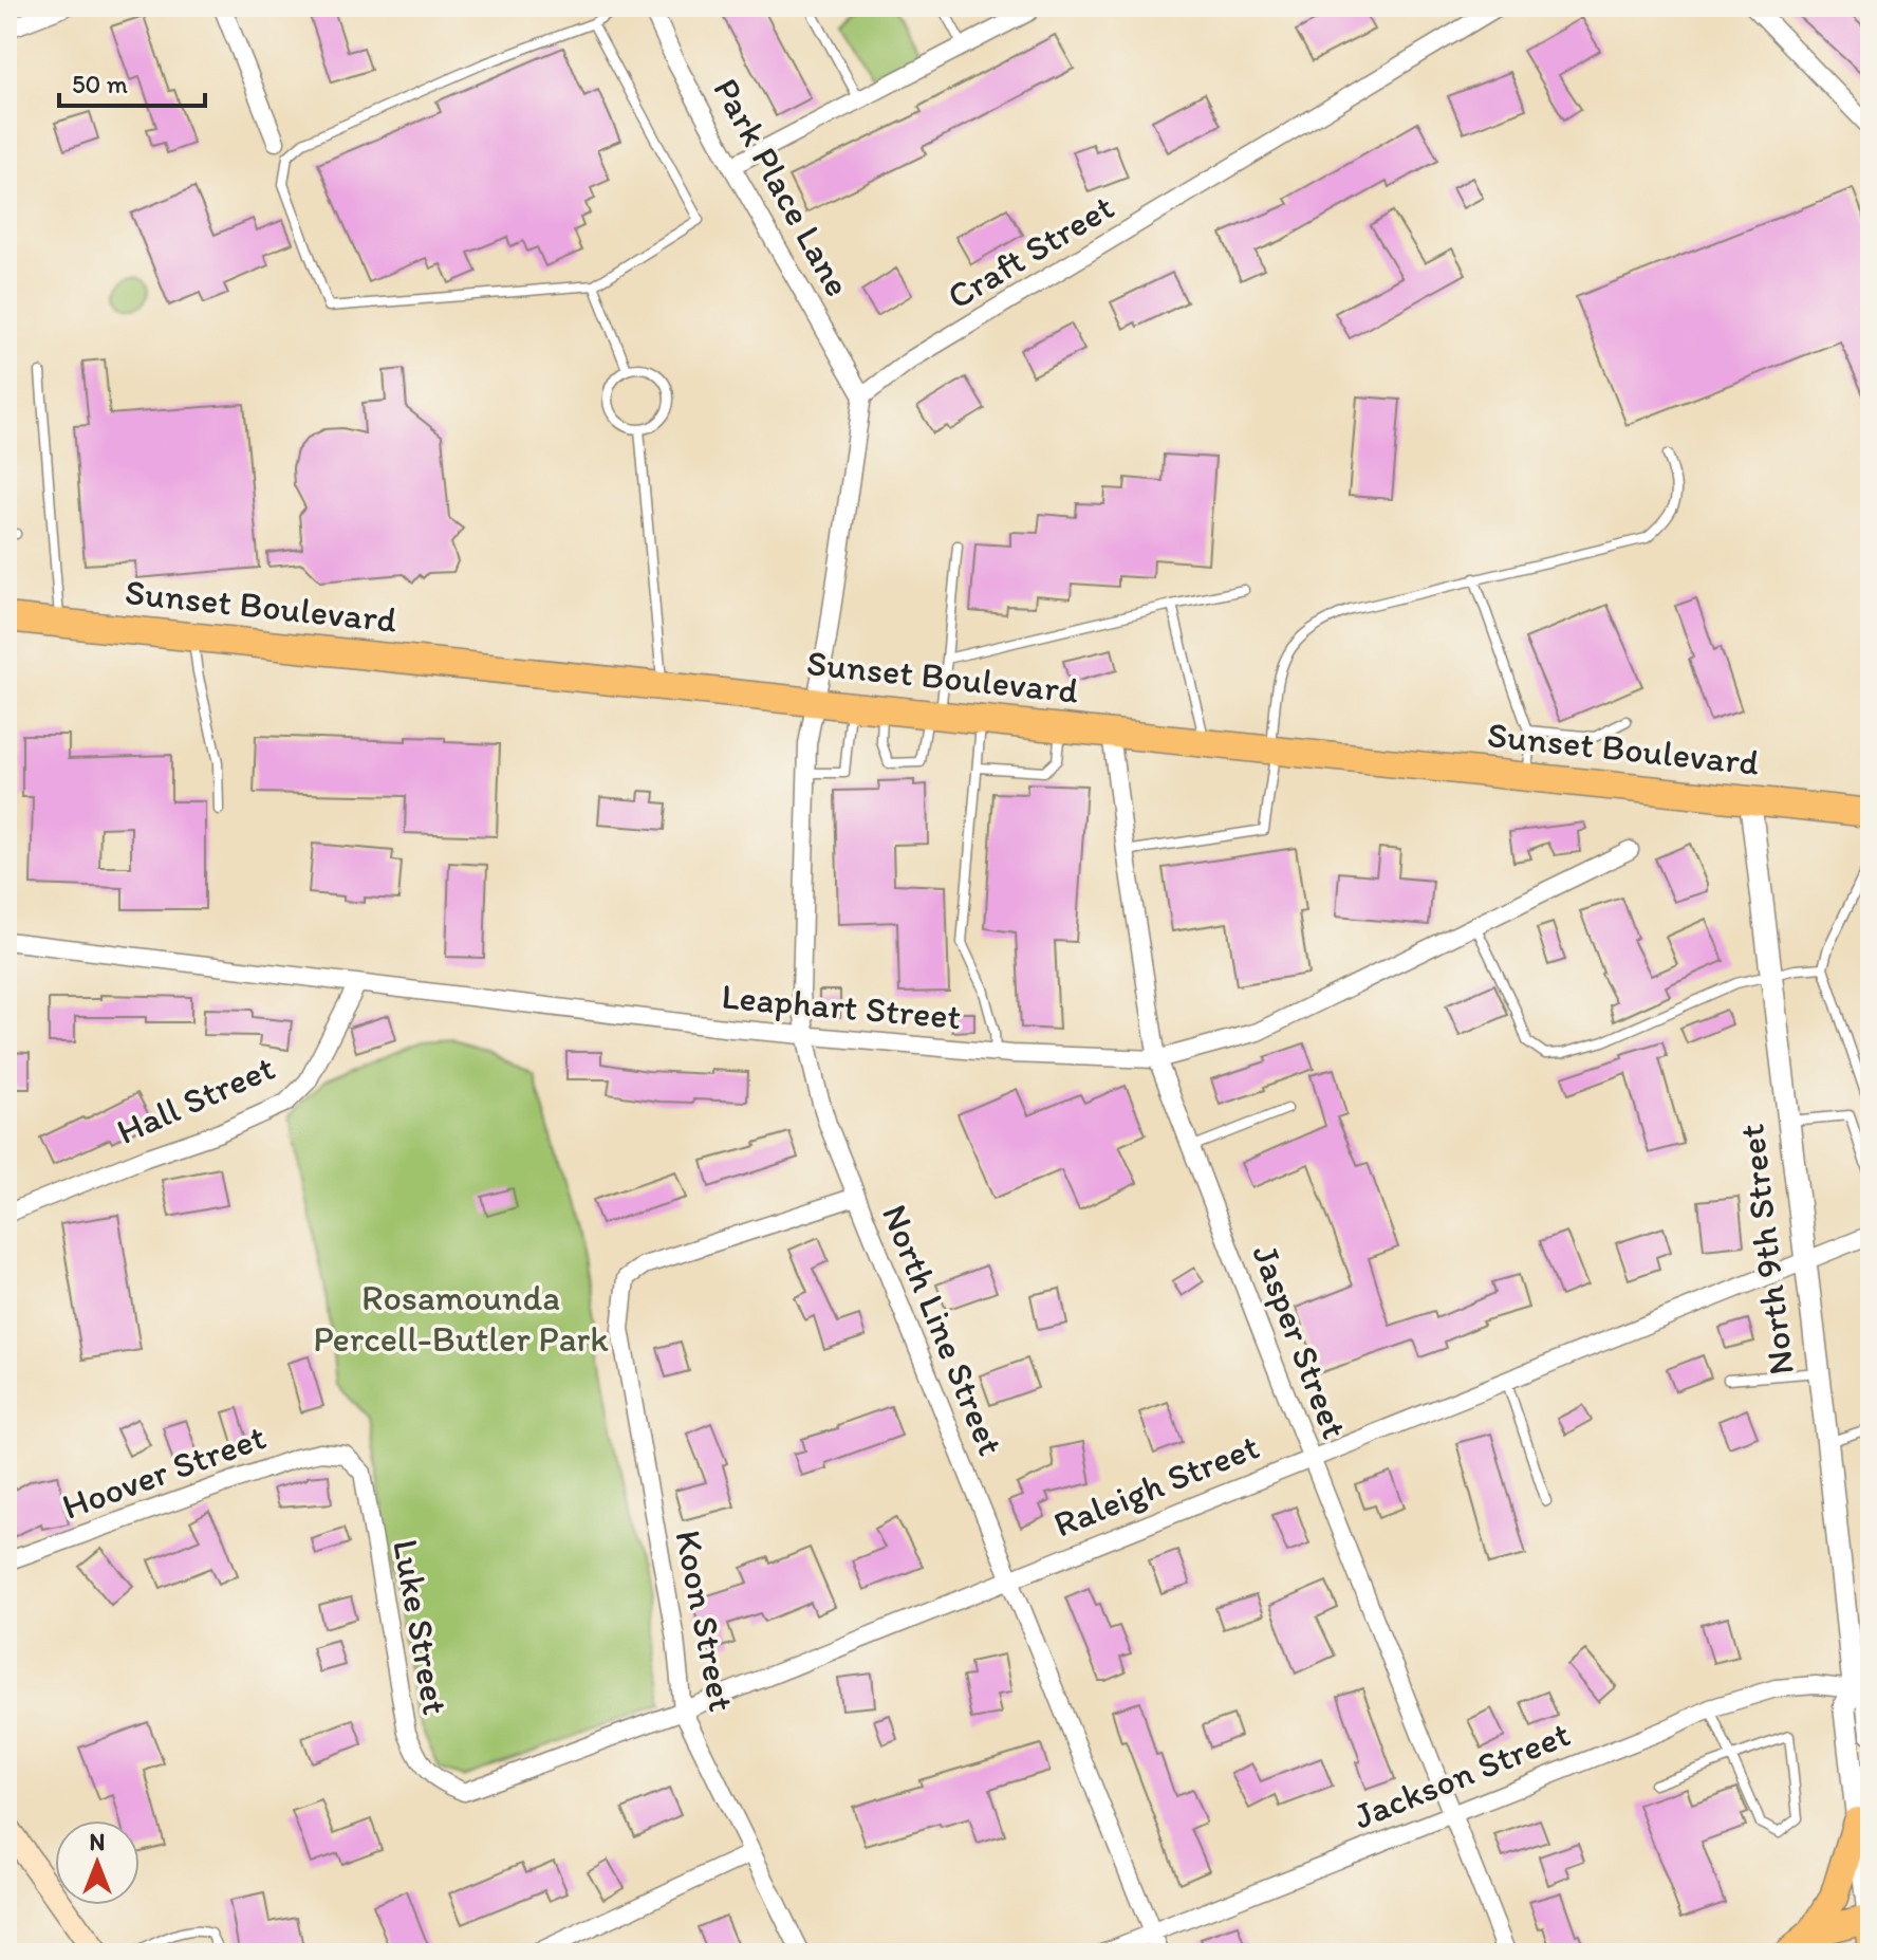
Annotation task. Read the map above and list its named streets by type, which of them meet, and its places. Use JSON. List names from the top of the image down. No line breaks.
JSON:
{"streets":{"main road":["Sunset Boulevard"],"street":["Park Place Lane","Craft Street","Leaphart Street","Hall Street","North 9th Street","North Line Street","Jasper Street","Hoover Street","Raleigh Street","Koon Street","Luke Street","Jackson Street"]},"crossings":[["Park Place Lane","Craft Street"],["Sunset Boulevard","North 9th Street"],["Sunset Boulevard","North Line Street"],["Sunset Boulevard","Jasper Street"],["Leaphart Street","Hall Street"],["Leaphart Street","North Line Street"],["Leaphart Street","Jasper Street"],["North 9th Street","Raleigh Street"],["North 9th Street","Jackson Street"],["North Line Street","Raleigh Street"],["North Line Street","Koon Street"],["North Line Street","Jackson Street"],["Jasper Street","Raleigh Street"],["Jasper Street","Jackson Street"],["Hoover Street","Luke Street"],["Raleigh Street","Koon Street"],["Raleigh Street","Luke Street"]],"parks":["Rosamounda Percell-Butler Park"],"scale_bar":"50 m","north":"top"}
